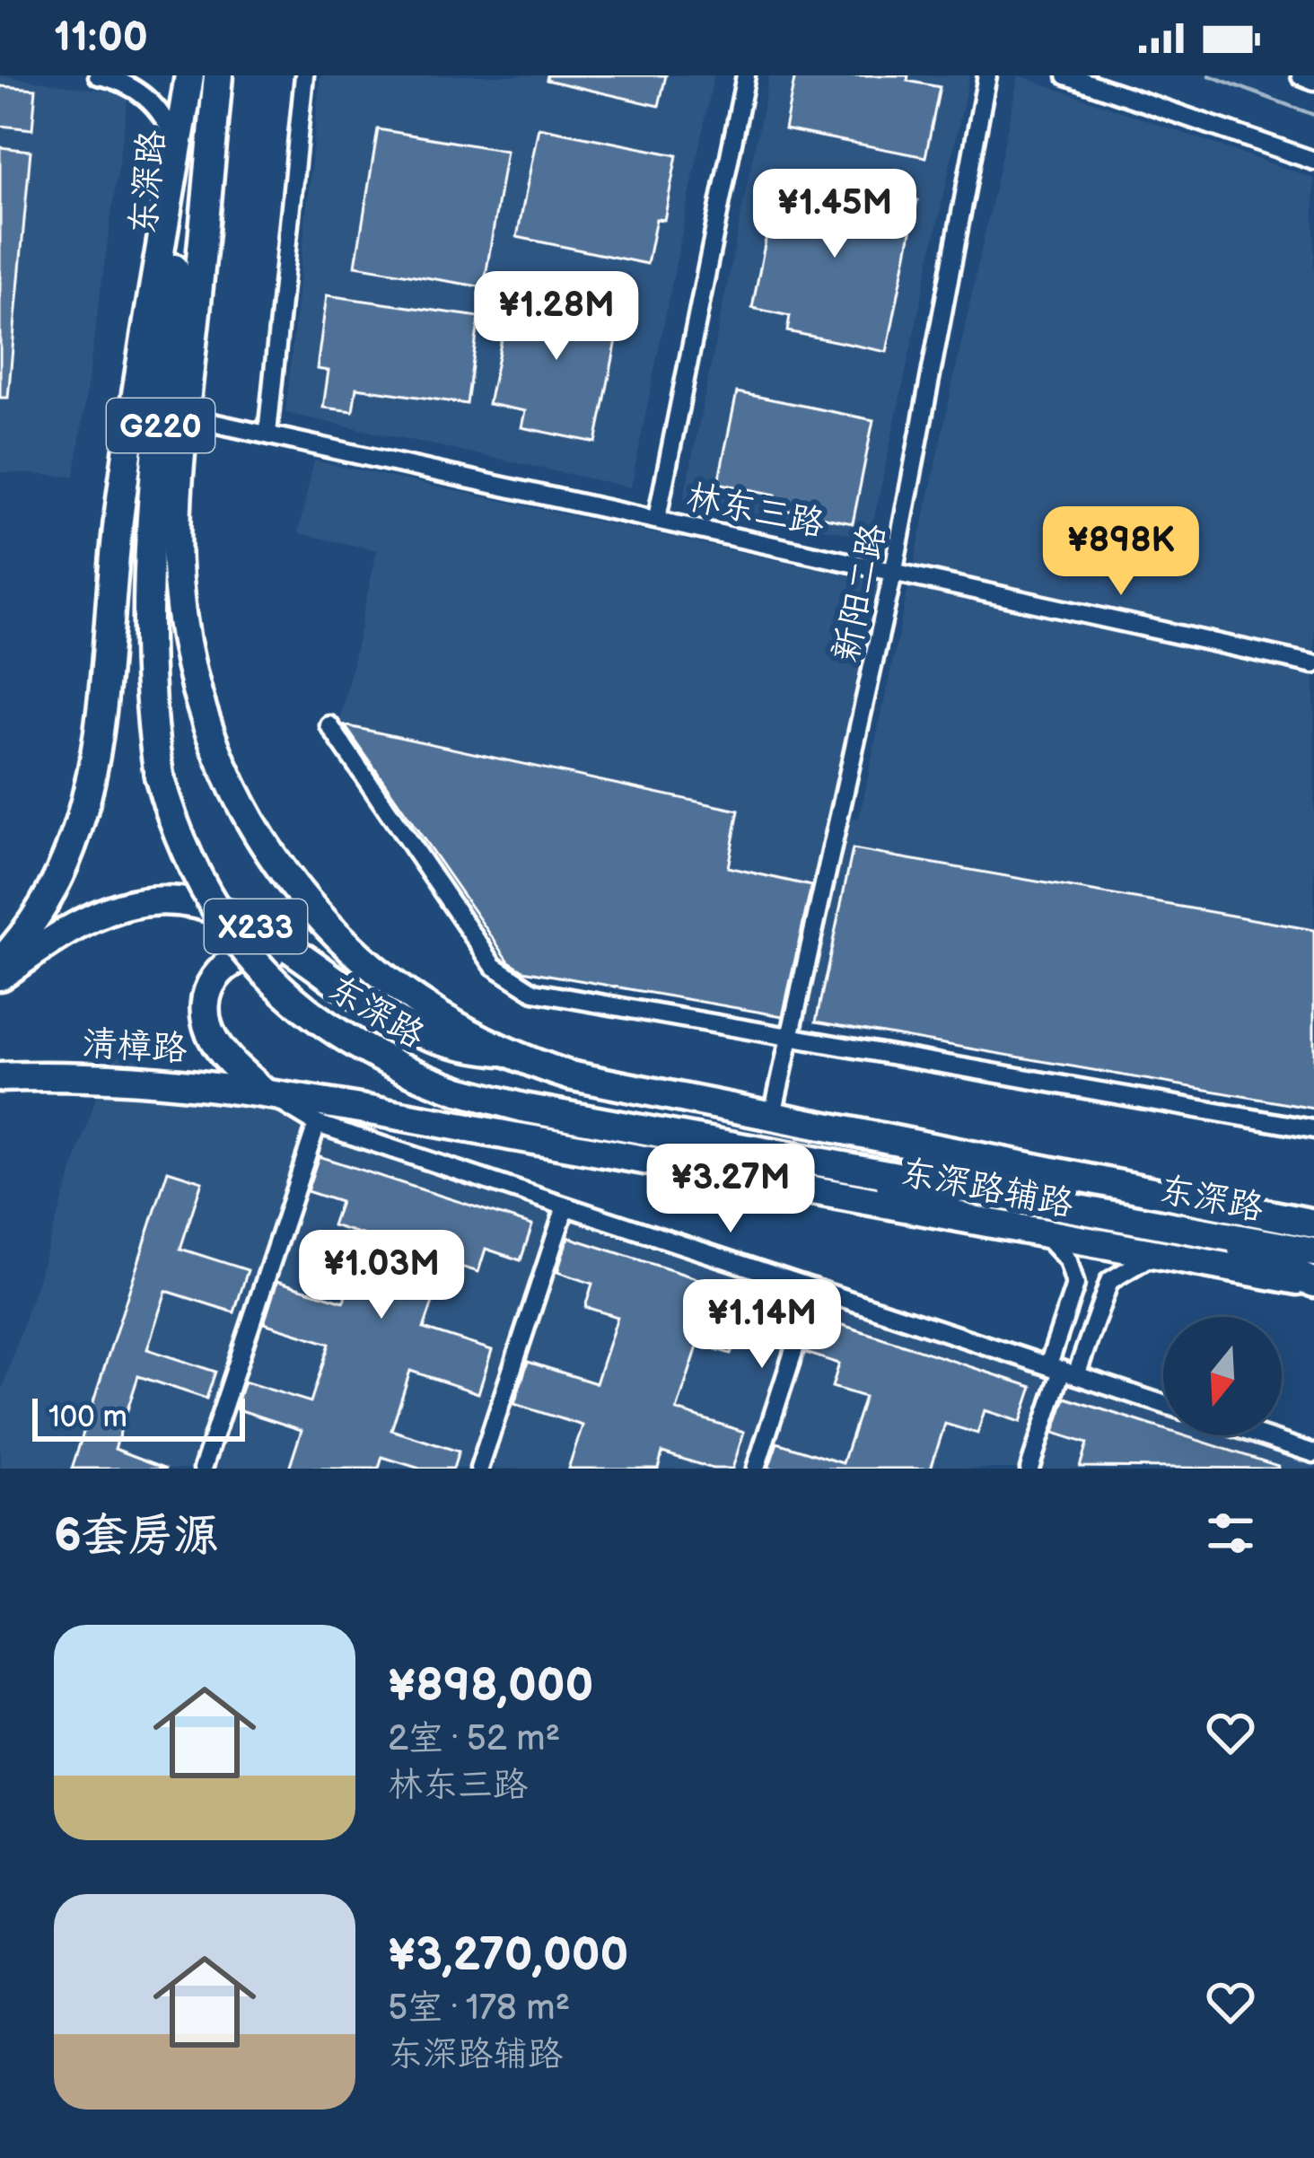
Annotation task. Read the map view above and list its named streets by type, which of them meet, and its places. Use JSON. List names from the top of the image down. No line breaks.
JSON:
{"streets":{"main road":["东深路","G220","X233","清樟路","东深路辅路"],"street":["林东三路","新阳二路"]},"crossings":[["东深路","林东三路"],["东深路","新阳二路"],["东深路","X233"],["林东三路","新阳二路"],["清樟路","东深路辅路"]],"scale_bar":"100 m","north":"bottom","page":{"status":"11:00","price":["¥1.45M","¥1.28M","¥898K","¥3.27M","¥1.03M","¥1.14M"],"scale":"100 m","heading":"6套房源","list":[{"name":"¥898,000","note":"2室 · 52 m² · 林东三路"},{"name":"¥3,270,000","note":"5室 · 178 m² · 东深路辅路"}]}}
